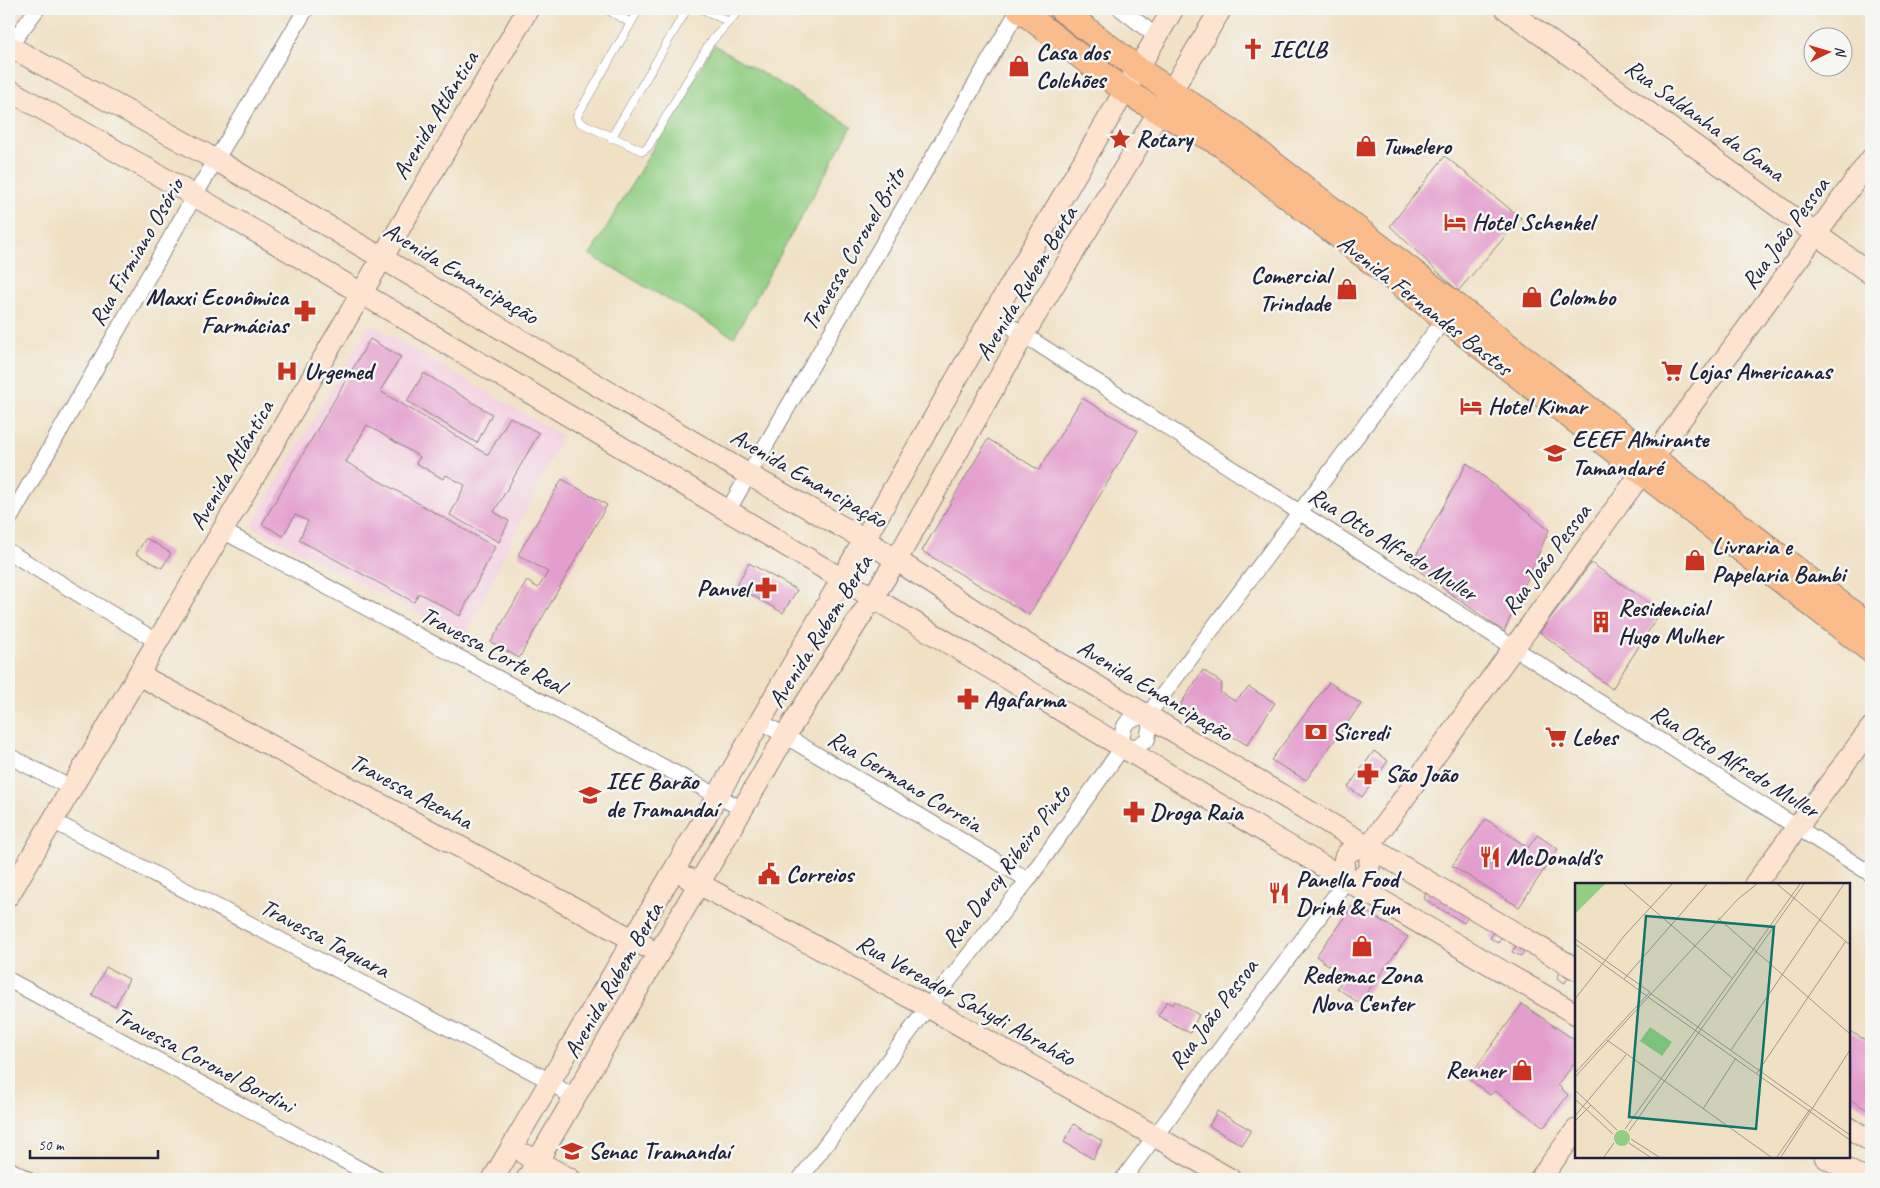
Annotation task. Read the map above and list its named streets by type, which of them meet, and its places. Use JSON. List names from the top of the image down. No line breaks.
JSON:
{"streets":{"main road":["Avenida Atlântica","Rua Saldanha da Gama","Rua João Pessoa","Avenida Emancipação","Avenida Rubem Berta","Avenida Fernandes Bastos","Travessa Azenha","Rua Vereador Sahydi Abrahão"],"street":["Travessa Coronel Brito","Rua Firmiano Osório","Rua Otto Alfredo Muller","Travessa Corte Real","Rua Germano Correia","Rua Darcy Ribeiro Pinto","Travessa Taquara","Travessa Coronel Bordini"]},"crossings":[["Avenida Atlântica","Avenida Emancipação"],["Avenida Atlântica","Travessa Corte Real"],["Avenida Atlântica","Travessa Azenha"],["Avenida Atlântica","Travessa Taquara"],["Rua Saldanha da Gama","Rua João Pessoa"],["Rua João Pessoa","Avenida Emancipação"],["Rua João Pessoa","Avenida Fernandes Bastos"],["Rua João Pessoa","Rua Otto Alfredo Muller"],["Rua João Pessoa","Rua Vereador Sahydi Abrahão"],["Travessa Coronel Brito","Avenida Emancipação"],["Travessa Coronel Brito","Avenida Fernandes Bastos"],["Rua Firmiano Osório","Avenida Emancipação"],["Avenida Emancipação","Avenida Rubem Berta"],["Avenida Emancipação","Rua Darcy Ribeiro Pinto"],["Avenida Rubem Berta","Avenida Fernandes Bastos"],["Avenida Rubem Berta","Rua Otto Alfredo Muller"],["Avenida Rubem Berta","Travessa Corte Real"],["Avenida Rubem Berta","Rua Germano Correia"],["Avenida Rubem Berta","Travessa Azenha"],["Avenida Rubem Berta","Travessa Taquara"],["Avenida Rubem Berta","Rua Vereador Sahydi Abrahão"],["Rua Germano Correia","Rua Darcy Ribeiro Pinto"],["Rua Darcy Ribeiro Pinto","Rua Vereador Sahydi Abrahão"]],"places":{"church":["IECLB"],"shop":["Casa dos Colchões","Tumelero","Comercial Trindade","Colombo","Livraria e Papelaria Bambi","Redemac Zona Nova Center","Renner"],"place":["Rotary"],"hotel":["Hotel Schenkel","Hotel Kimar"],"pharmacy":["Maxxi Econômica Farmácias","Panvel","Agafarma","São João","Droga Raia"],"hospital":["Urgemed"],"supermarket":["Lojas Americanas","Lebes"],"school or university":["EEEF Almirante Tamandaré","IEE Barão de Tramandaí","Senac Tramandaí"],"building":["Residencial Hugo Mulher"],"bank":["Sicredi"],"restaurant":["McDonald's","Panella Food Drink & Fun"],"public building":["Correios"]},"scale_bar":"50 m","north":"right"}
